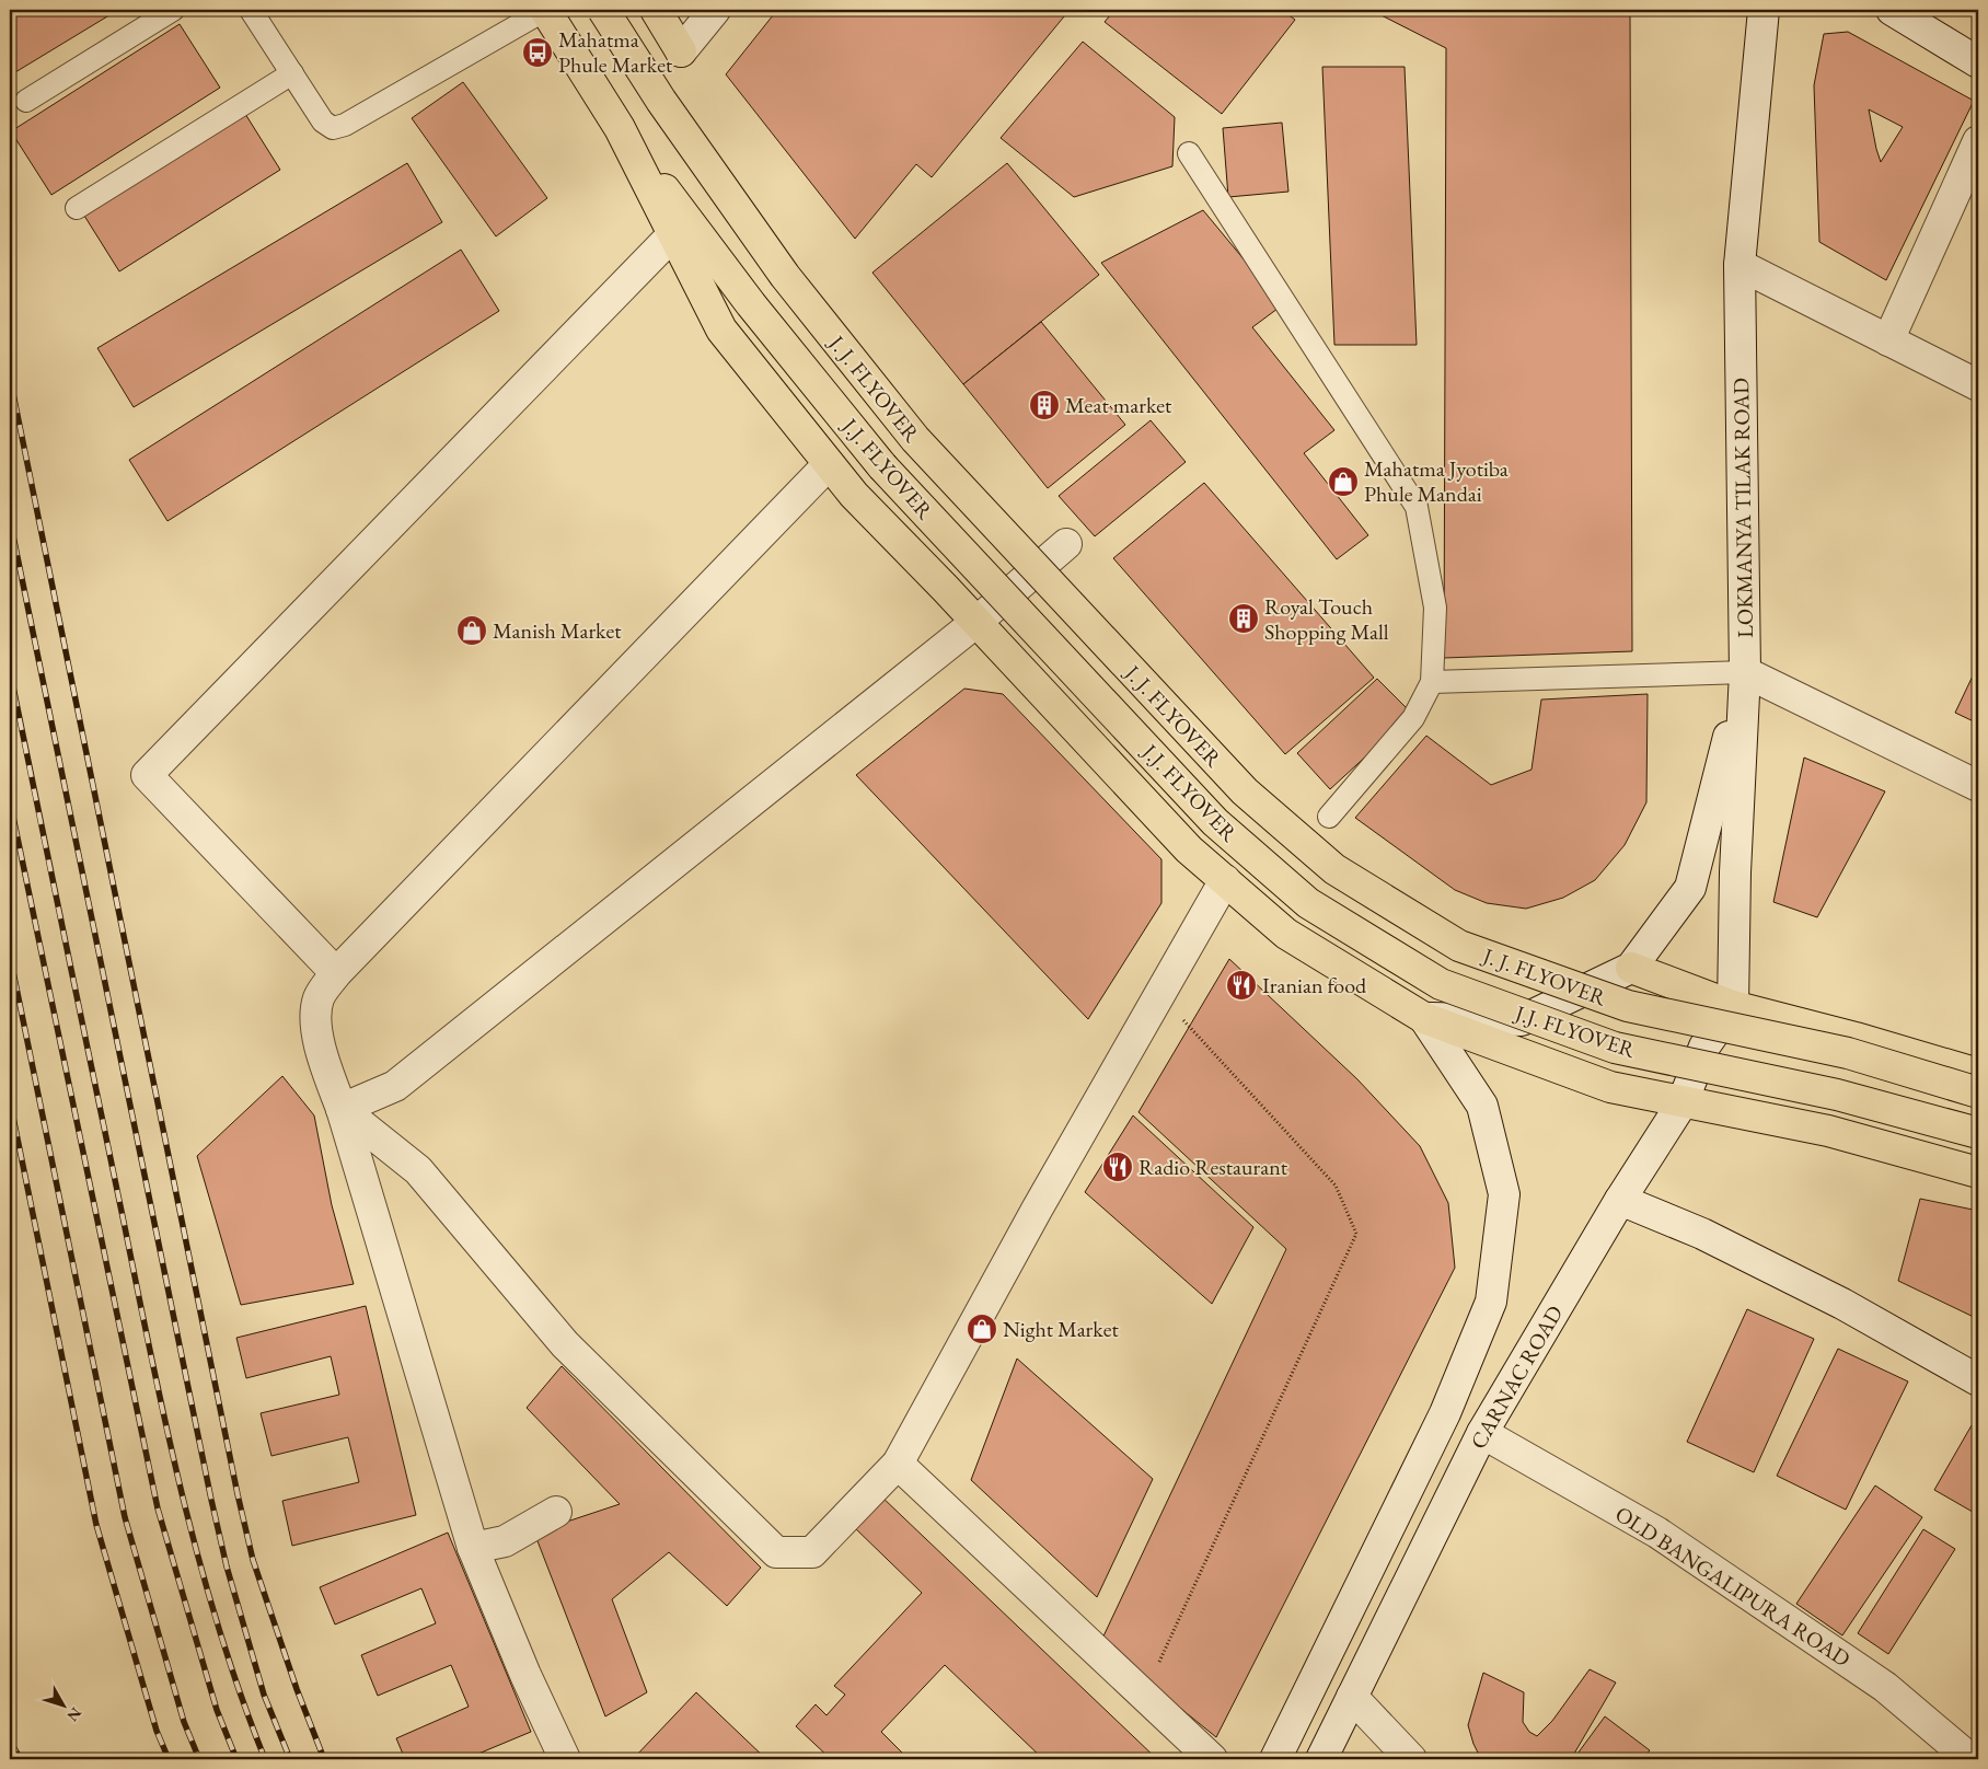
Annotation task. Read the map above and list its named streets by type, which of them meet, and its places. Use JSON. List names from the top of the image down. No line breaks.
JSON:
{"streets":{"main road":["J. J. FLYOVER","J.J. FLYOVER"],"street":["LOKMANYA TILAK ROAD","CARNAC ROAD","OLD BANGALIPURA ROAD"]},"crossings":[["LOKMANYA TILAK ROAD","CARNAC ROAD"],["CARNAC ROAD","OLD BANGALIPURA ROAD"]],"places":{"bus stop":["Mahatma Phule Market"],"building":["Meat market","Royal Touch Shopping Mall"],"shop":["Mahatma Jyotiba Phule Mandai","Manish Market","Night Market"],"restaurant":["Iranian food","Radio Restaurant"]},"north":"bottom right"}
